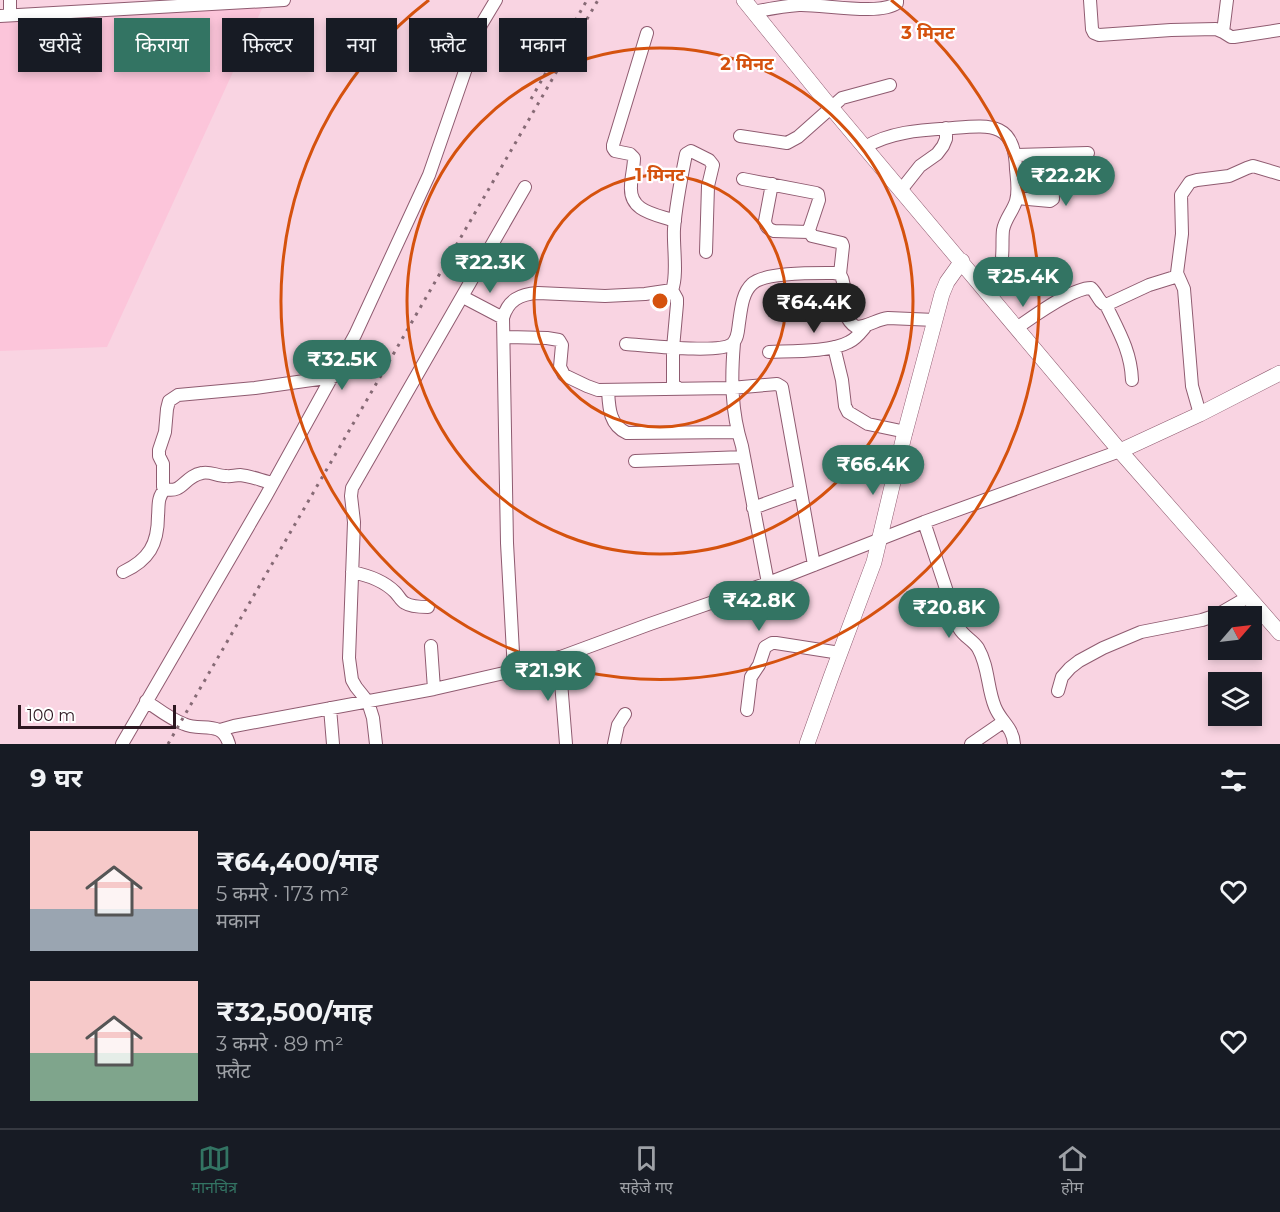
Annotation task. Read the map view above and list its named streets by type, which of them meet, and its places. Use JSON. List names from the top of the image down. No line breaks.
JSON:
{"scale_bar":"100 m","north":"top right","page":{"chip":["खरीदें","किराया","फ़िल्टर","नया","फ़्लैट","मकान"],"price":["₹22.2K","₹22.3K","₹25.4K","₹64.4K","₹32.5K","₹66.4K","₹42.8K","₹20.8K","₹21.9K"],"scale":"100 m","heading":"9 घर","list":[{"name":"₹64,400/माह","note":"5 कमरे · 173 m² · मकान"},{"name":"₹32,500/माह","note":"3 कमरे · 89 m² · फ़्लैट"}],"tabs":["मानचित्र","सहेजे गए","होम"]},"rings":["3 मिनट","2 मिनट","1 मिनट"]}
